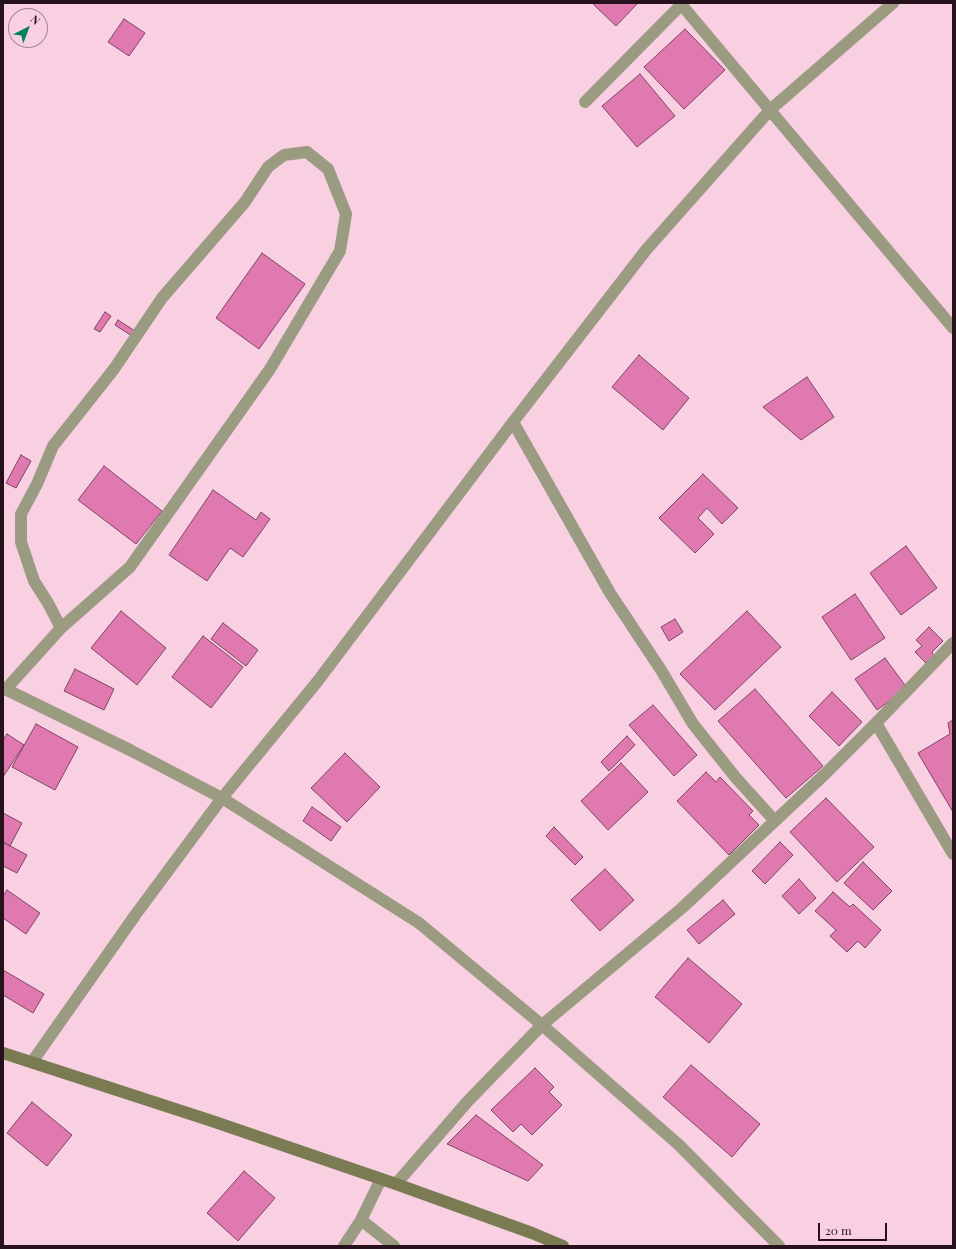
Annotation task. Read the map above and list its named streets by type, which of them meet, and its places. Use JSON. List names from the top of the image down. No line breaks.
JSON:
{"scale_bar":"20 m","north":"top right"}
